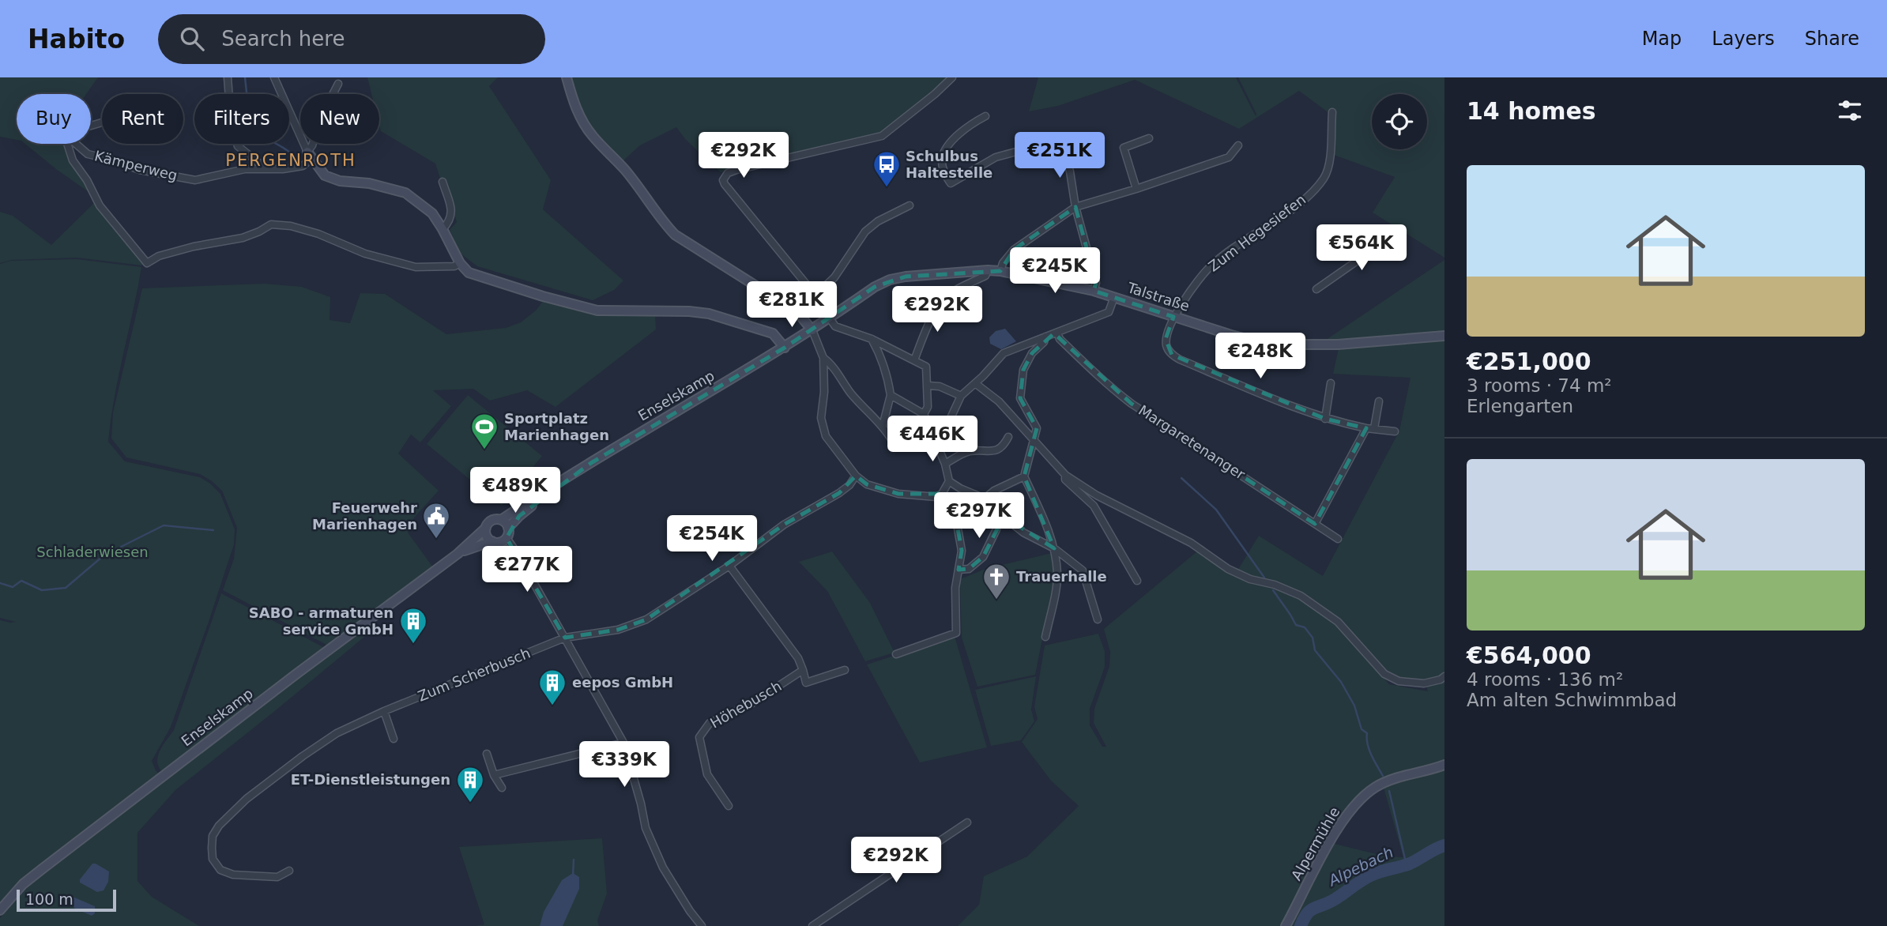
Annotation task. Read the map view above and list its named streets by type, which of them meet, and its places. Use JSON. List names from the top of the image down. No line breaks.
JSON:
{"streets":{"main road":["Talstraße","Enselskamp","Alpermühle"],"street":["Kämperweg","Zum Hegesiefen","Margaretenanger","Zum Scherbusch","Höhebusch"]},"crossings":[["Zum Hegesiefen","Talstraße"],["Talstraße","Enselskamp"]],"districts":["PERGENROTH"],"water":["Alpebach"],"parks":["Schladerwiesen"],"places":{"bus stop":["Schulbus Haltestelle"],"sports":["Sportplatz Marienhagen"],"public building":["Feuerwehr Marienhagen"],"church":["Trauerhalle"],"building":["SABO - armaturen service GmbH","eepos GmbH","ET-Dienstleistungen"]},"scale_bar":"100 m","page":{"header":"Habito","search":"Search here","nav":["Map","Layers","Share"],"heading":"14 homes","chip":["Buy","Rent","Filters","New"],"price":["€292K","€251K","€564K","€245K","€281K","€292K","€248K","€446K","€489K","€297K","€254K","€277K","€339K","€292K"],"list":[{"name":"€251,000","note":"3 rooms · 74 m² · Erlengarten"},{"name":"€564,000","note":"4 rooms · 136 m² · Am alten Schwimmbad"}],"scale":"100 m"}}
